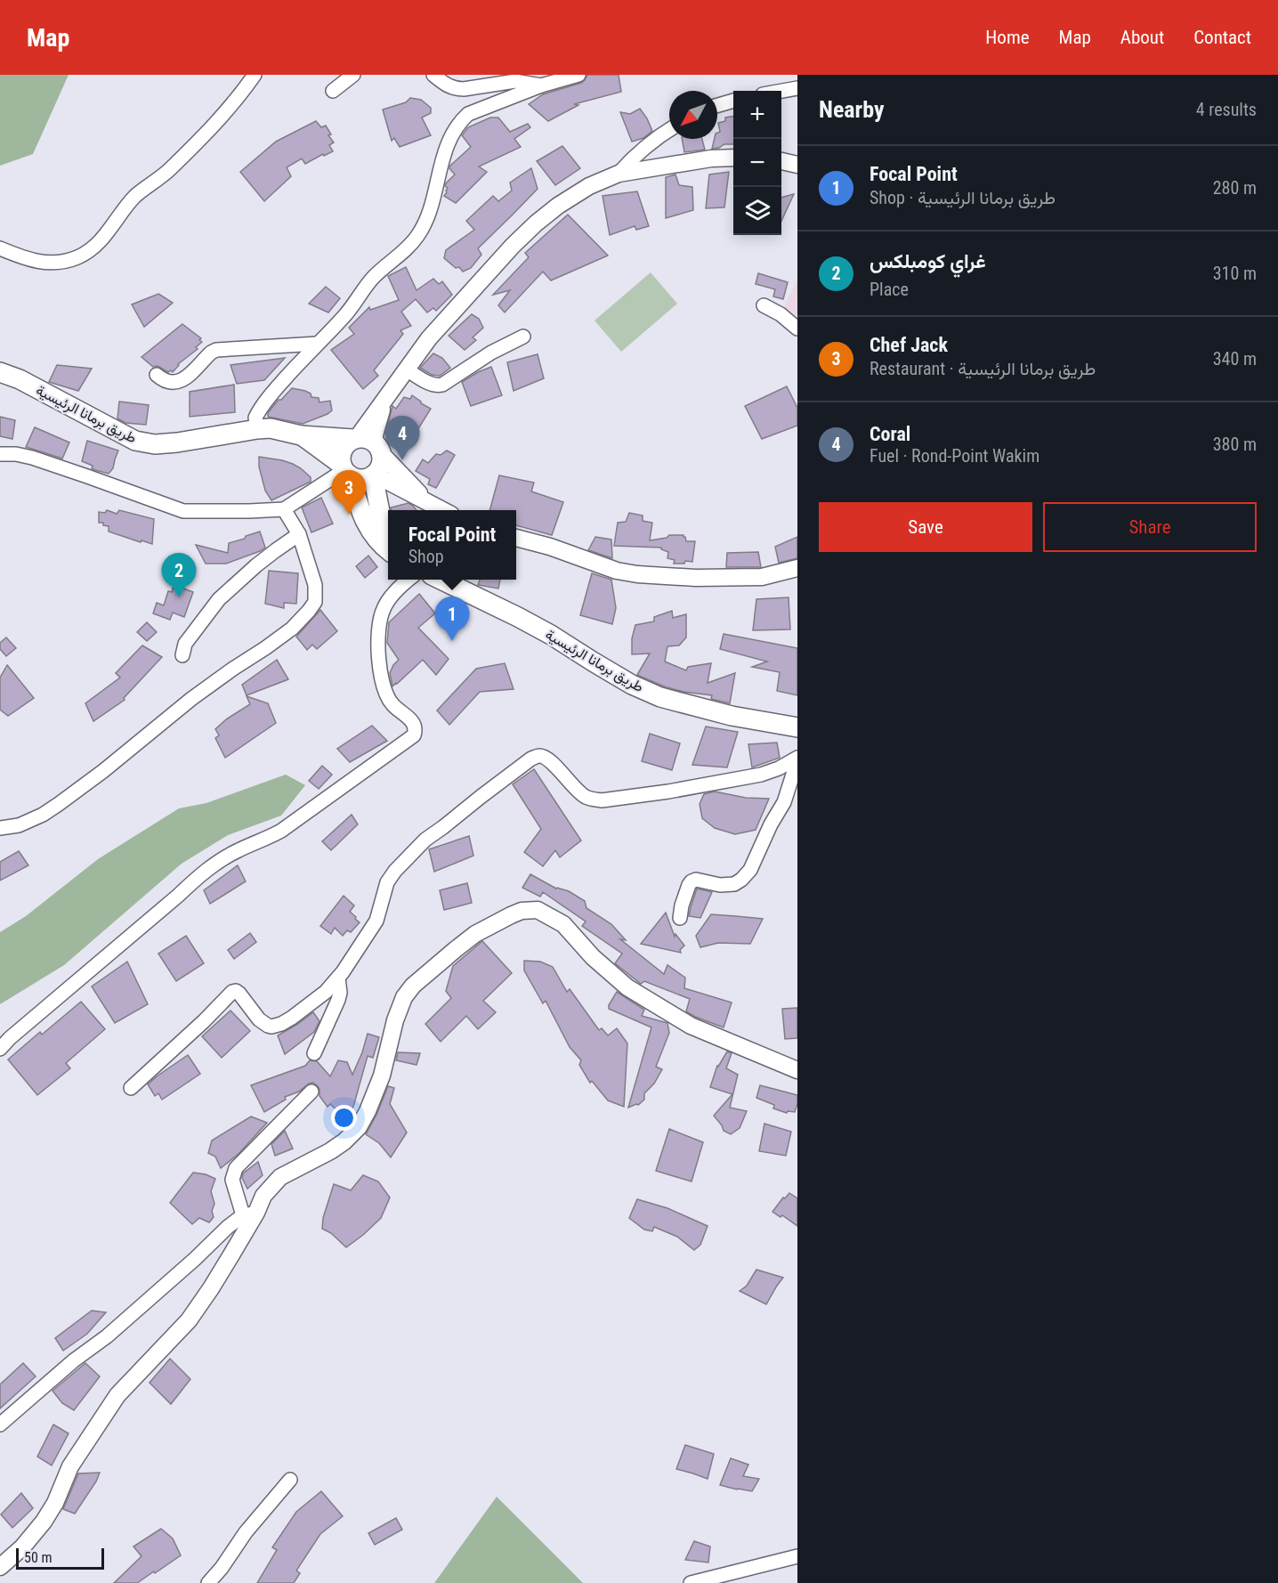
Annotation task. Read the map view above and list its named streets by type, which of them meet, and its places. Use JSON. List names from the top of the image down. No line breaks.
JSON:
{"streets":{"main road":["طريق برمانا الرئيسية"]},"scale_bar":"50 m","north":"bottom left","page":{"header":"Map","nav":["Home","Map","About","Contact"],"heading":["Nearby","4 results"],"map_buttons":["+","−"],"list":[{"mark":"1","name":"Focal Point","note":"Shop · طريق برمانا الرئيسية","value":"280 m"},{"mark":"2","name":"غراي كومبلكس","note":"Place","value":"310 m"},{"mark":"3","name":"Chef Jack","note":"Restaurant · طريق برمانا الرئيسية","value":"340 m"},{"mark":"4","name":"Coral","note":"Fuel · Rond-Point Wakim","value":"380 m"}],"pins":["4","3","2","1"],"buttons":["Save","Share"],"popup":["Focal Point","Shop"],"scale":"50 m"}}
